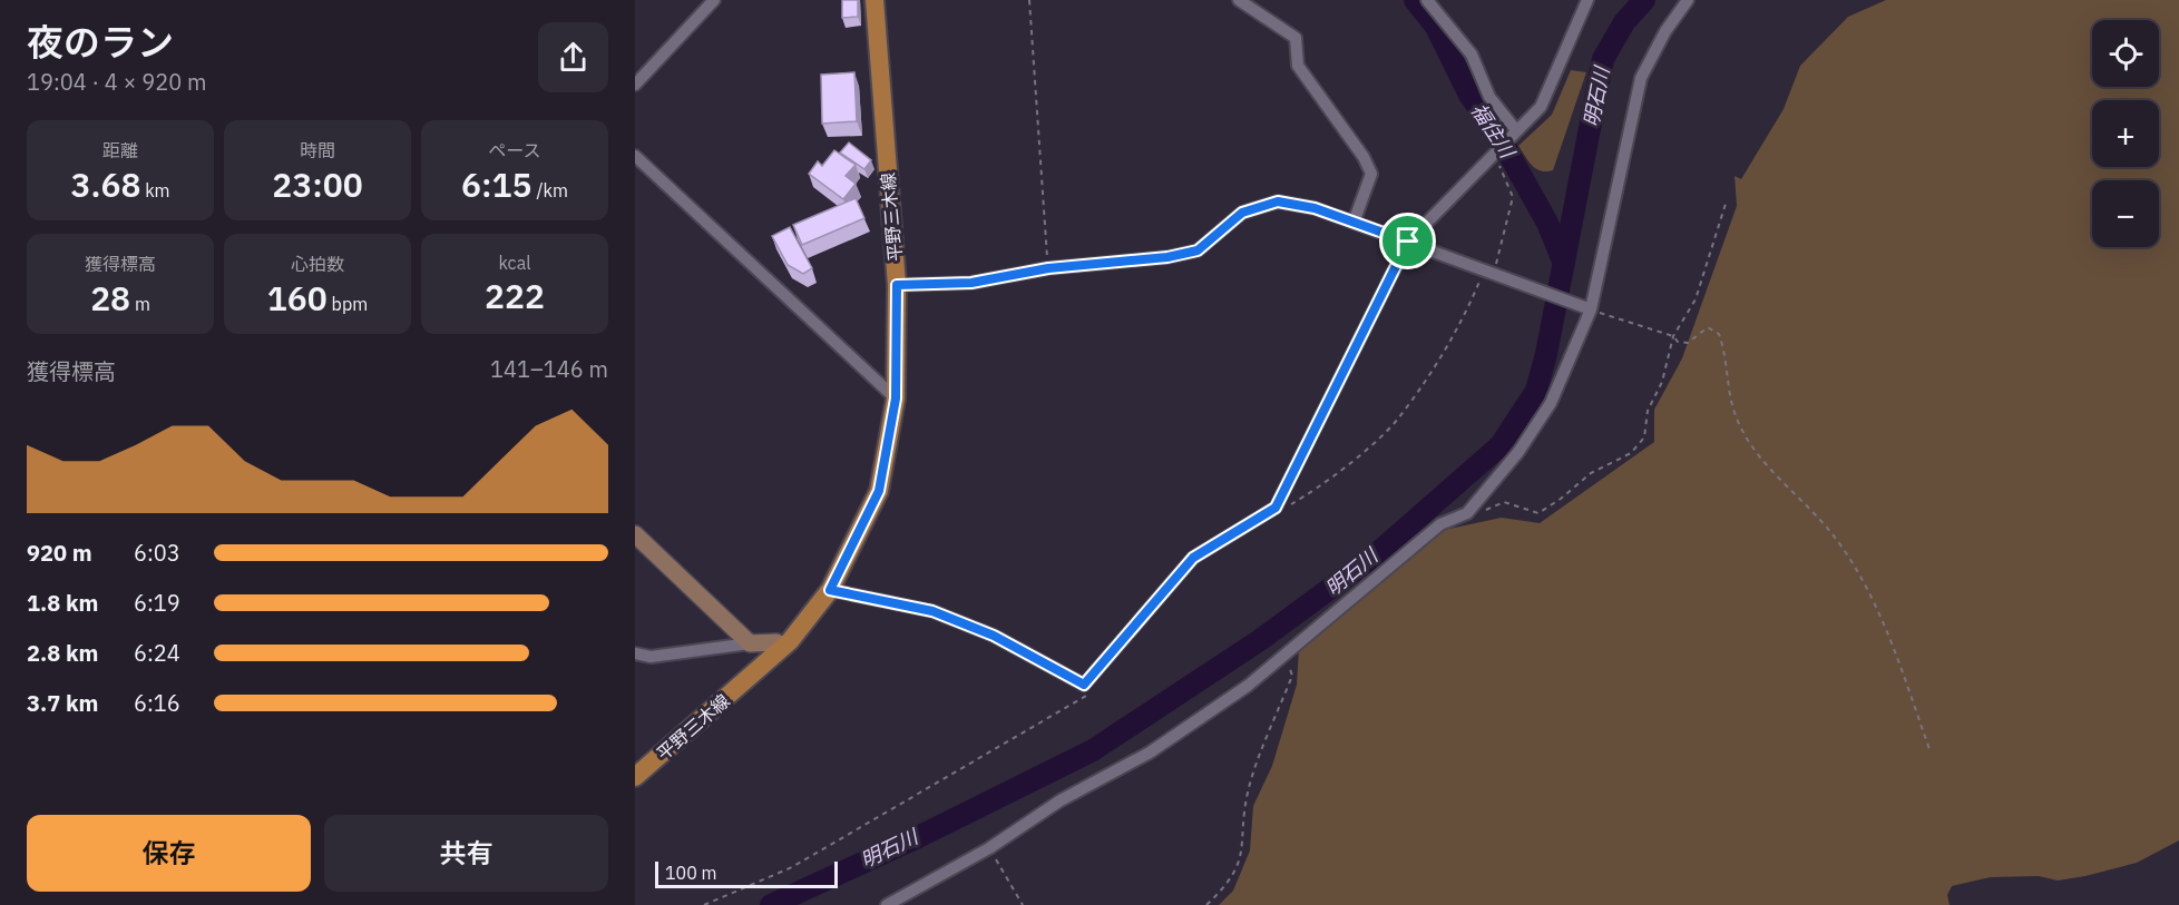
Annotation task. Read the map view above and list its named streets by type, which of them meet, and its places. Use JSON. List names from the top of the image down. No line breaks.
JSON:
{"streets":{"main road":["平野三木線"]},"water":["明石川","福住川"],"scale_bar":"100 m","page":{"heading":["夜のラン","19:04 · 4 × 920 m"],"map_buttons":["+","−"],"stats":[["距離","3.68 km"],["時間","23:00"],["ペース","6:15 /km"],["獲得標高","28 m"],["心拍数","160 bpm"],["kcal","222"]],"chart":["獲得標高","141–146 m"],"list":[{"name":"920 m","note":"6:03"},{"name":"1.8 km","note":"6:19"},{"name":"2.8 km","note":"6:24"},{"name":"3.7 km","note":"6:16"}],"buttons":["保存","共有"],"scale":"100 m"}}
